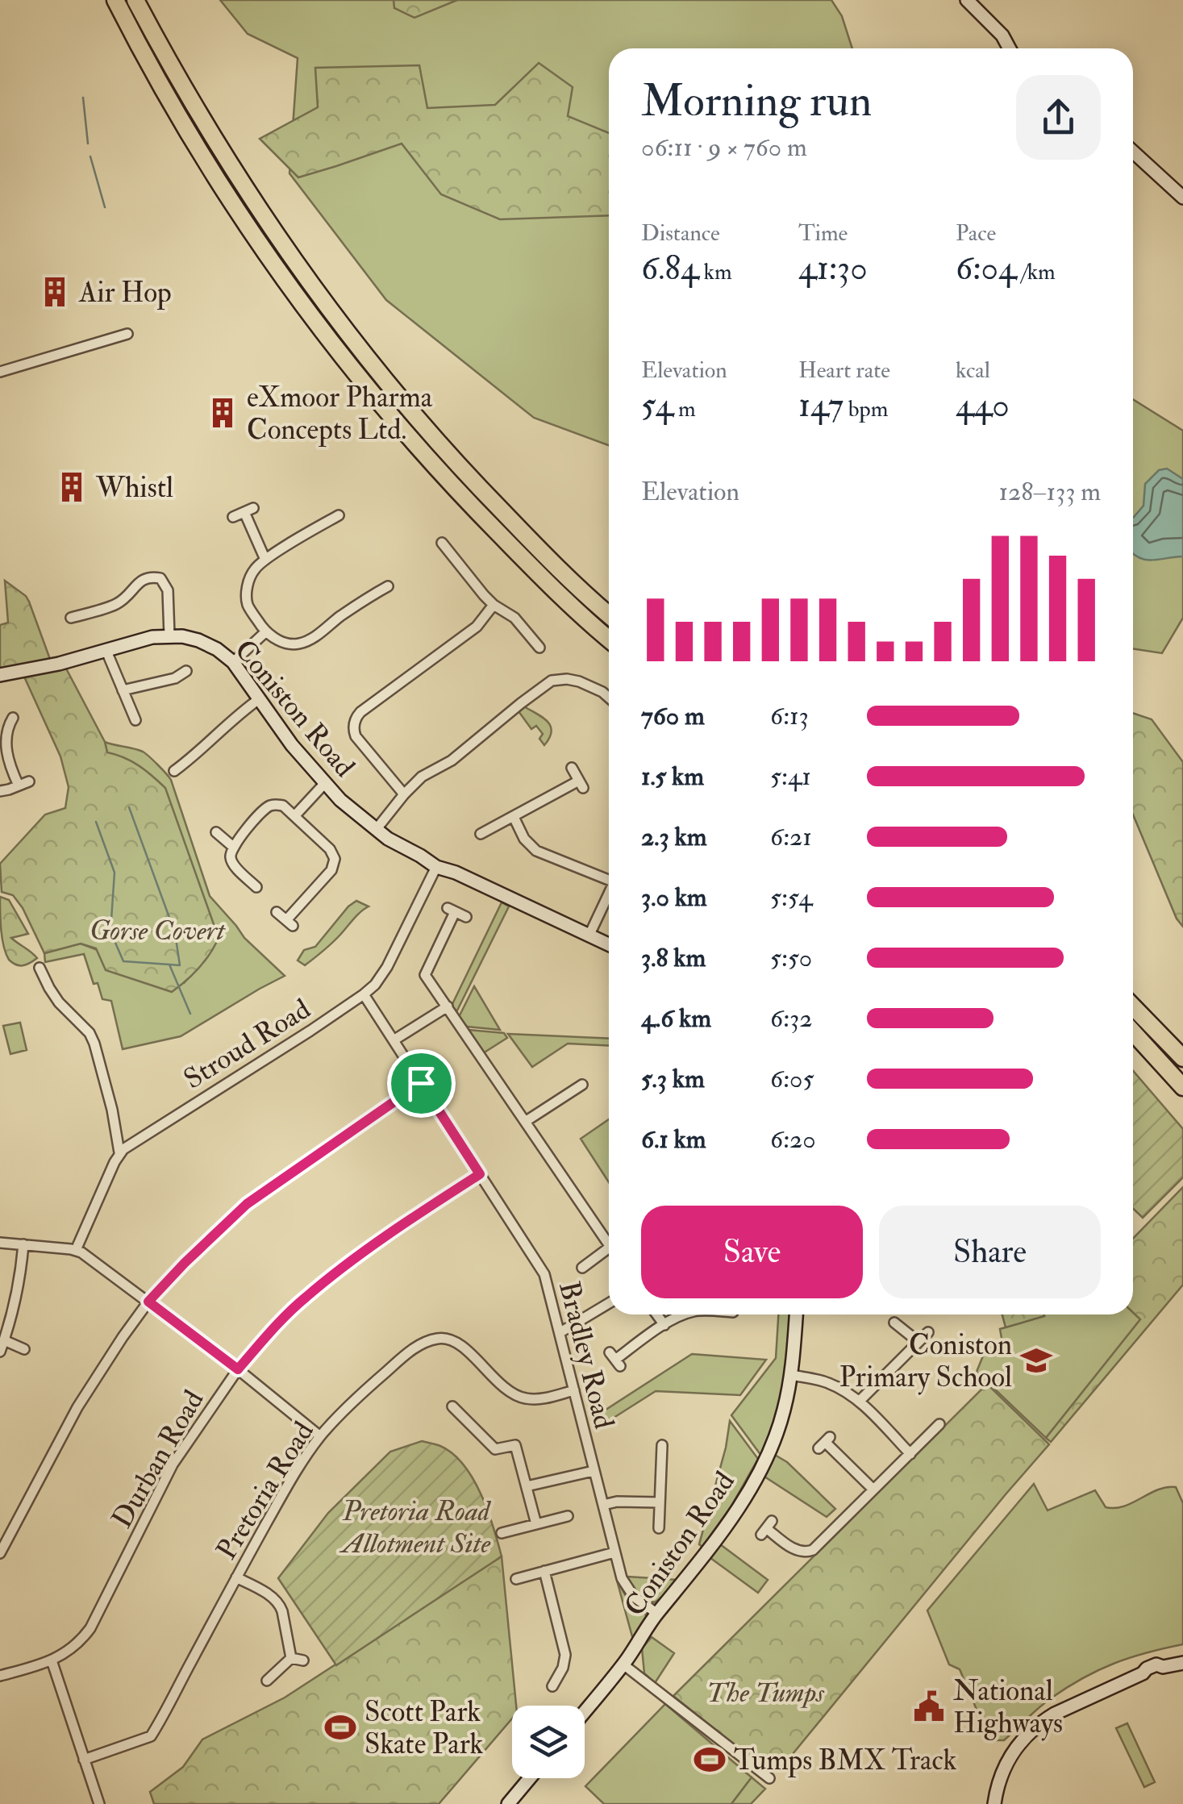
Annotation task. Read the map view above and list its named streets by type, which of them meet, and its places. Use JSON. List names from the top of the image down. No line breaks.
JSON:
{"streets":{"street":["Coniston Road","Stroud Road","Bradley Road","Durban Road","Pretoria Road"]},"crossings":[["Coniston Road","Stroud Road"],["Coniston Road","Bradley Road"],["Stroud Road","Bradley Road"],["Bradley Road","Durban Road"],["Bradley Road","Pretoria Road"]],"parks":["Gorse Covert","Pretoria Road Allotment Site","The Tumps"],"places":{"building":["Air Hop","eXmoor Pharma Concepts Ltd.","Whistl"],"school or university":["Coniston Primary School"],"public building":["National Highways"],"sports":["Scott Park Skate Park","Tumps BMX Track"]},"page":{"heading":["Morning run","06:11 · 9 × 760 m"],"stats":[["Distance","6.84 km"],["Time","41:30"],["Pace","6:04 /km"],["Elevation","54 m"],["Heart rate","147 bpm"],["kcal","440"]],"chart":["Elevation","128–133 m"],"list":[{"name":"760 m","note":"6:13"},{"name":"1.5 km","note":"5:41"},{"name":"2.3 km","note":"6:21"},{"name":"3.0 km","note":"5:54"},{"name":"3.8 km","note":"5:50"},{"name":"4.6 km","note":"6:32"},{"name":"5.3 km","note":"6:05"},{"name":"6.1 km","note":"6:20"}],"buttons":["Save","Share"]}}
